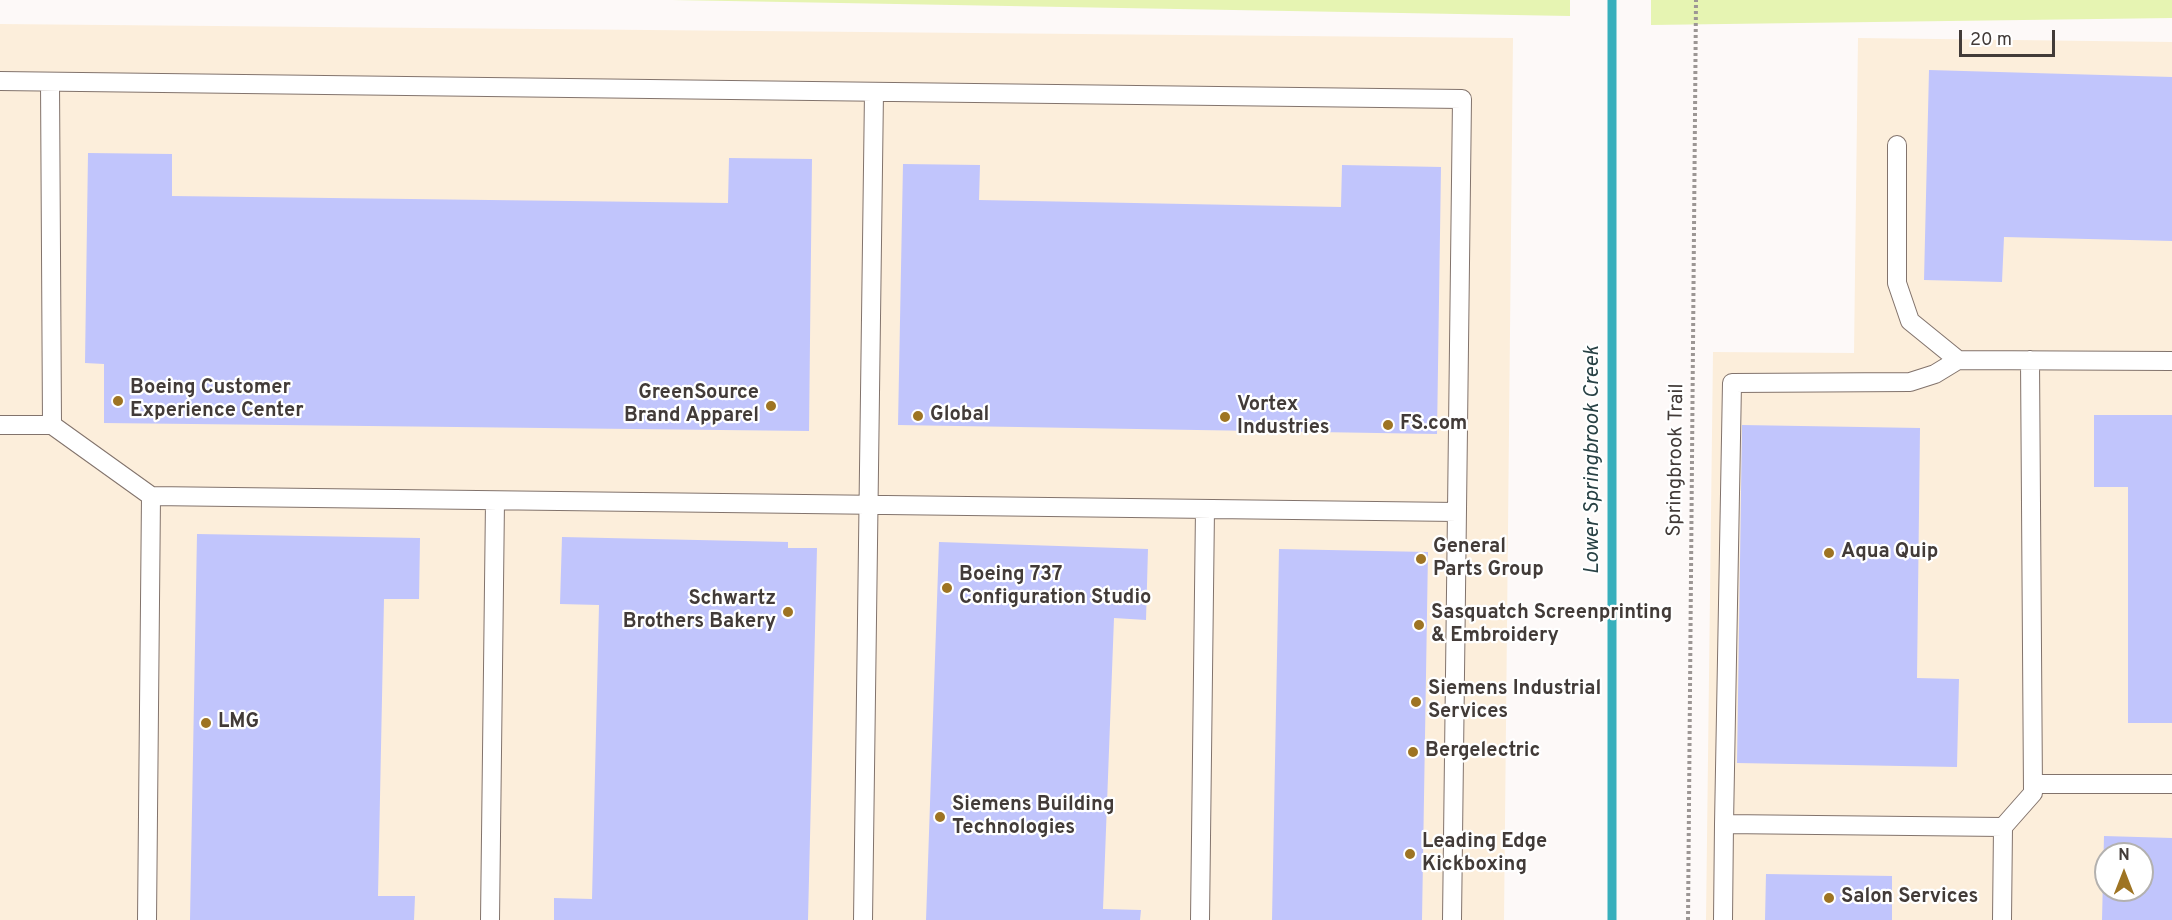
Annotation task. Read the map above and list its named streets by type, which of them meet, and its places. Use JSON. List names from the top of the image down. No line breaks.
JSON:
{"streets":{"path":["Springbrook Trail"]},"water":["Lower Springbrook Creek"],"places":["Boeing Customer Experience Center","GreenSource Brand Apparel","Global","Vortex Industries","FS.com","Aqua Quip","General Parts Group","Boeing 737 Configuration Studio","Schwartz Brothers Bakery","Sasquatch Screenprinting & Embroidery","Siemens Industrial Services","LMG","Bergelectric","Siemens Building Technologies","Leading Edge Kickboxing","Salon Services"],"scale_bar":"20 m","north":"top"}
